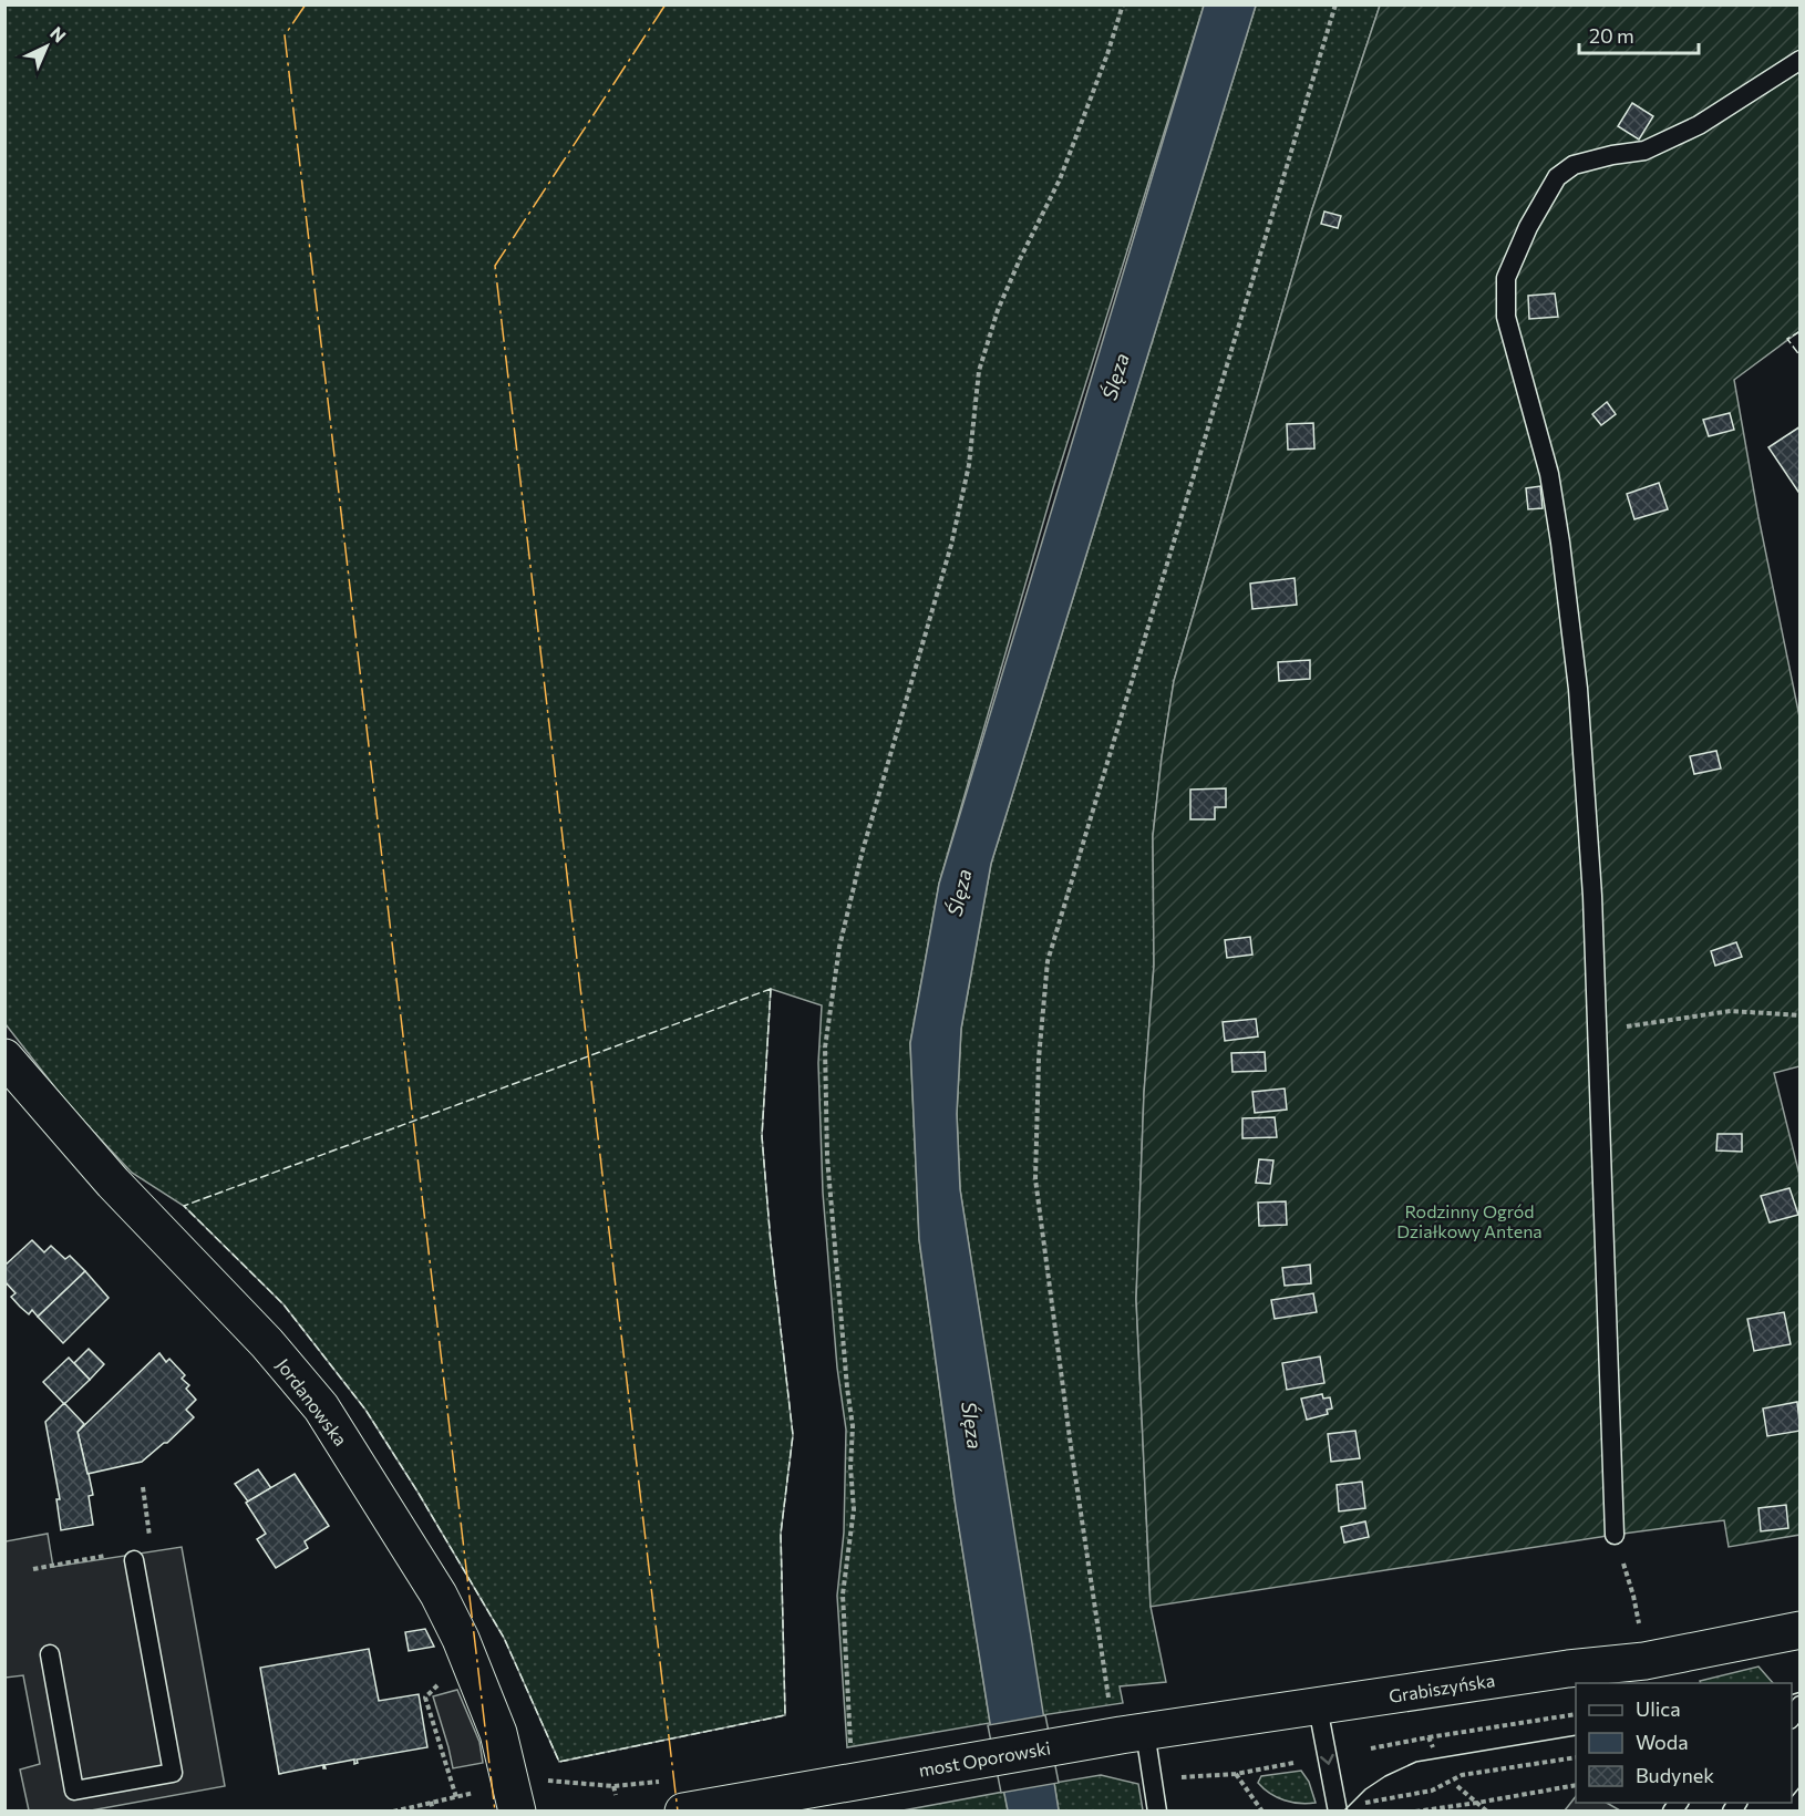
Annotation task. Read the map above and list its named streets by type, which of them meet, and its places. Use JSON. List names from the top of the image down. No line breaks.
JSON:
{"streets":{"main road":["Jordanowska","Grabiszyńska","most Oporowski"]},"crossings":[["Grabiszyńska","most Oporowski"]],"water":["Ślęza"],"parks":["Rodzinny Ogród Działkowy Antena"],"legend":["Ulica","Woda","Budynek"],"scale_bar":"20 m","north":"top right"}
